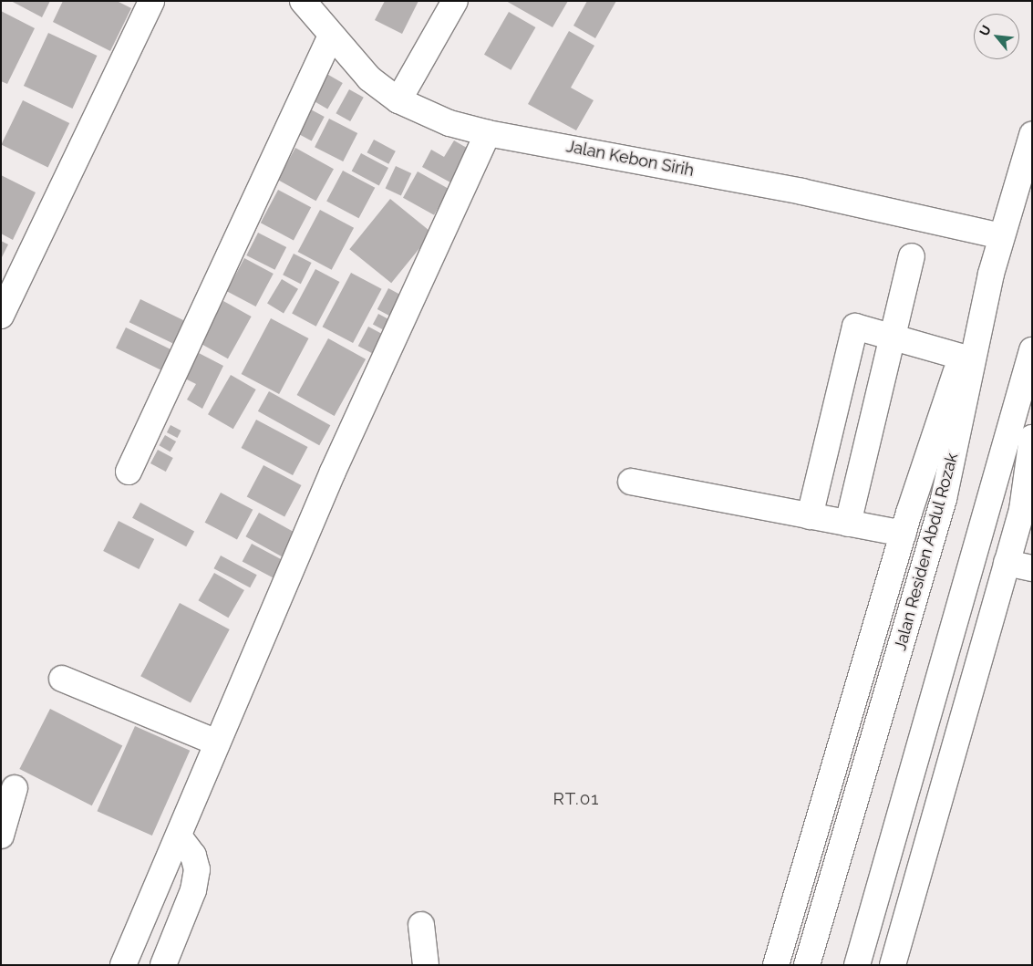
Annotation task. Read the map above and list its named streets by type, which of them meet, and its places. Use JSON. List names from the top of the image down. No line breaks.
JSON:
{"streets":{"main road":["Jalan Kebon Sirih","Jalan Residen Abdul Rozak"]},"crossings":[["Jalan Kebon Sirih","Jalan Residen Abdul Rozak"]],"districts":["RT.01"],"north":"top left"}
